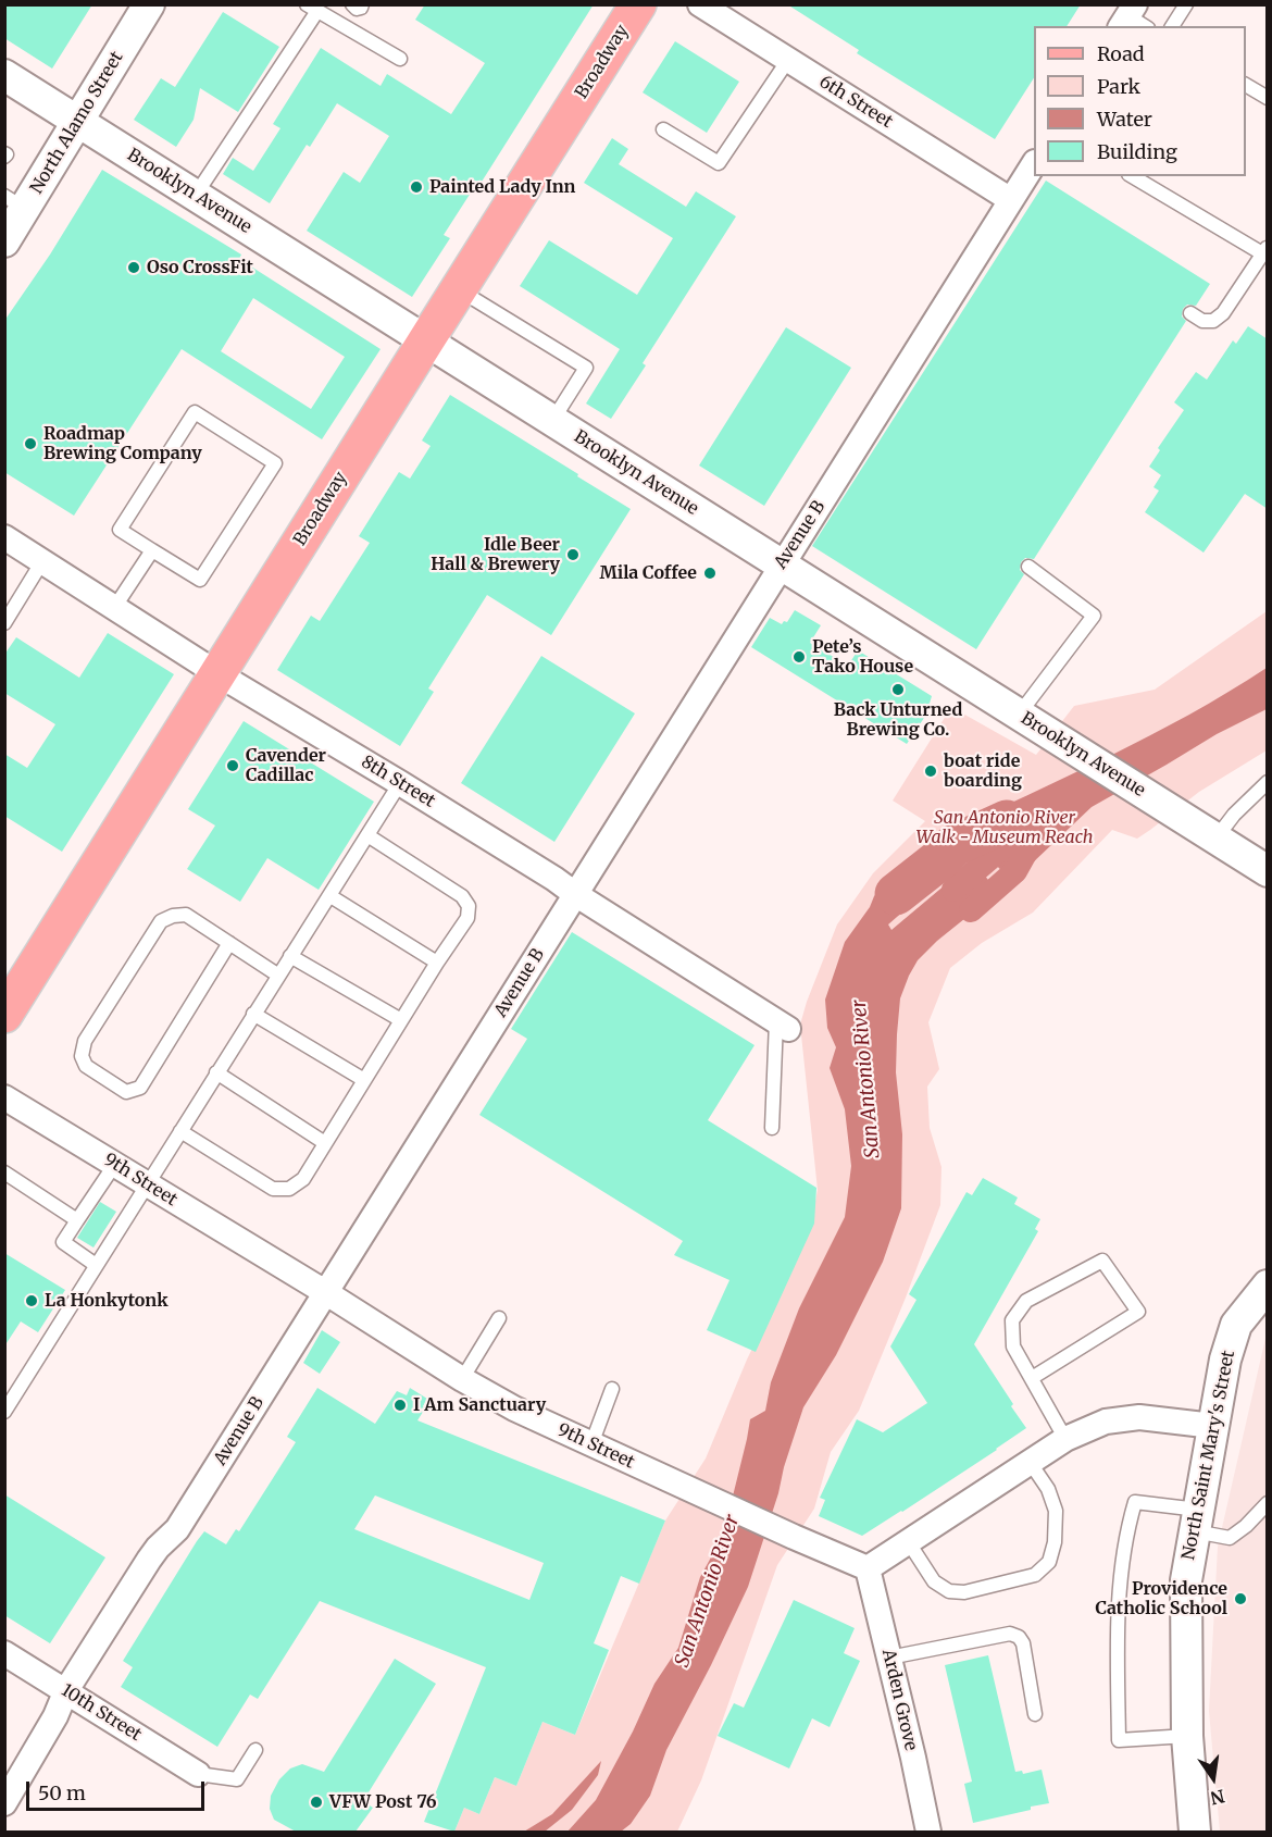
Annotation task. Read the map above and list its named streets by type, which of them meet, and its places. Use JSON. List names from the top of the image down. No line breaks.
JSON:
{"streets":{"main road":["Broadway"],"street":["6th Street","North Alamo Street","Brooklyn Avenue","Avenue B","8th Street","9th Street","North Saint Mary's Street","Arden Grove","10th Street"]},"crossings":[["Broadway","Brooklyn Avenue"],["Broadway","8th Street"],["6th Street","Avenue B"],["North Alamo Street","Brooklyn Avenue"],["Brooklyn Avenue","Avenue B"],["Avenue B","8th Street"],["Avenue B","9th Street"],["Avenue B","10th Street"],["9th Street","Arden Grove"]],"water":["San Antonio River"],"parks":["San Antonio River Walk - Museum Reach"],"places":["Painted Lady Inn","Oso CrossFit","Roadmap Brewing Company","Idle Beer Hall & Brewery","Mila Coffee","Pete’s Tako House","Back Unturned Brewing Co.","Cavender Cadillac","boat ride boarding","La Honkytonk","I Am Sanctuary","Providence Catholic School","VFW Post 76"],"legend":["Road","Park","Water","Building"],"scale_bar":"50 m","north":"bottom"}
